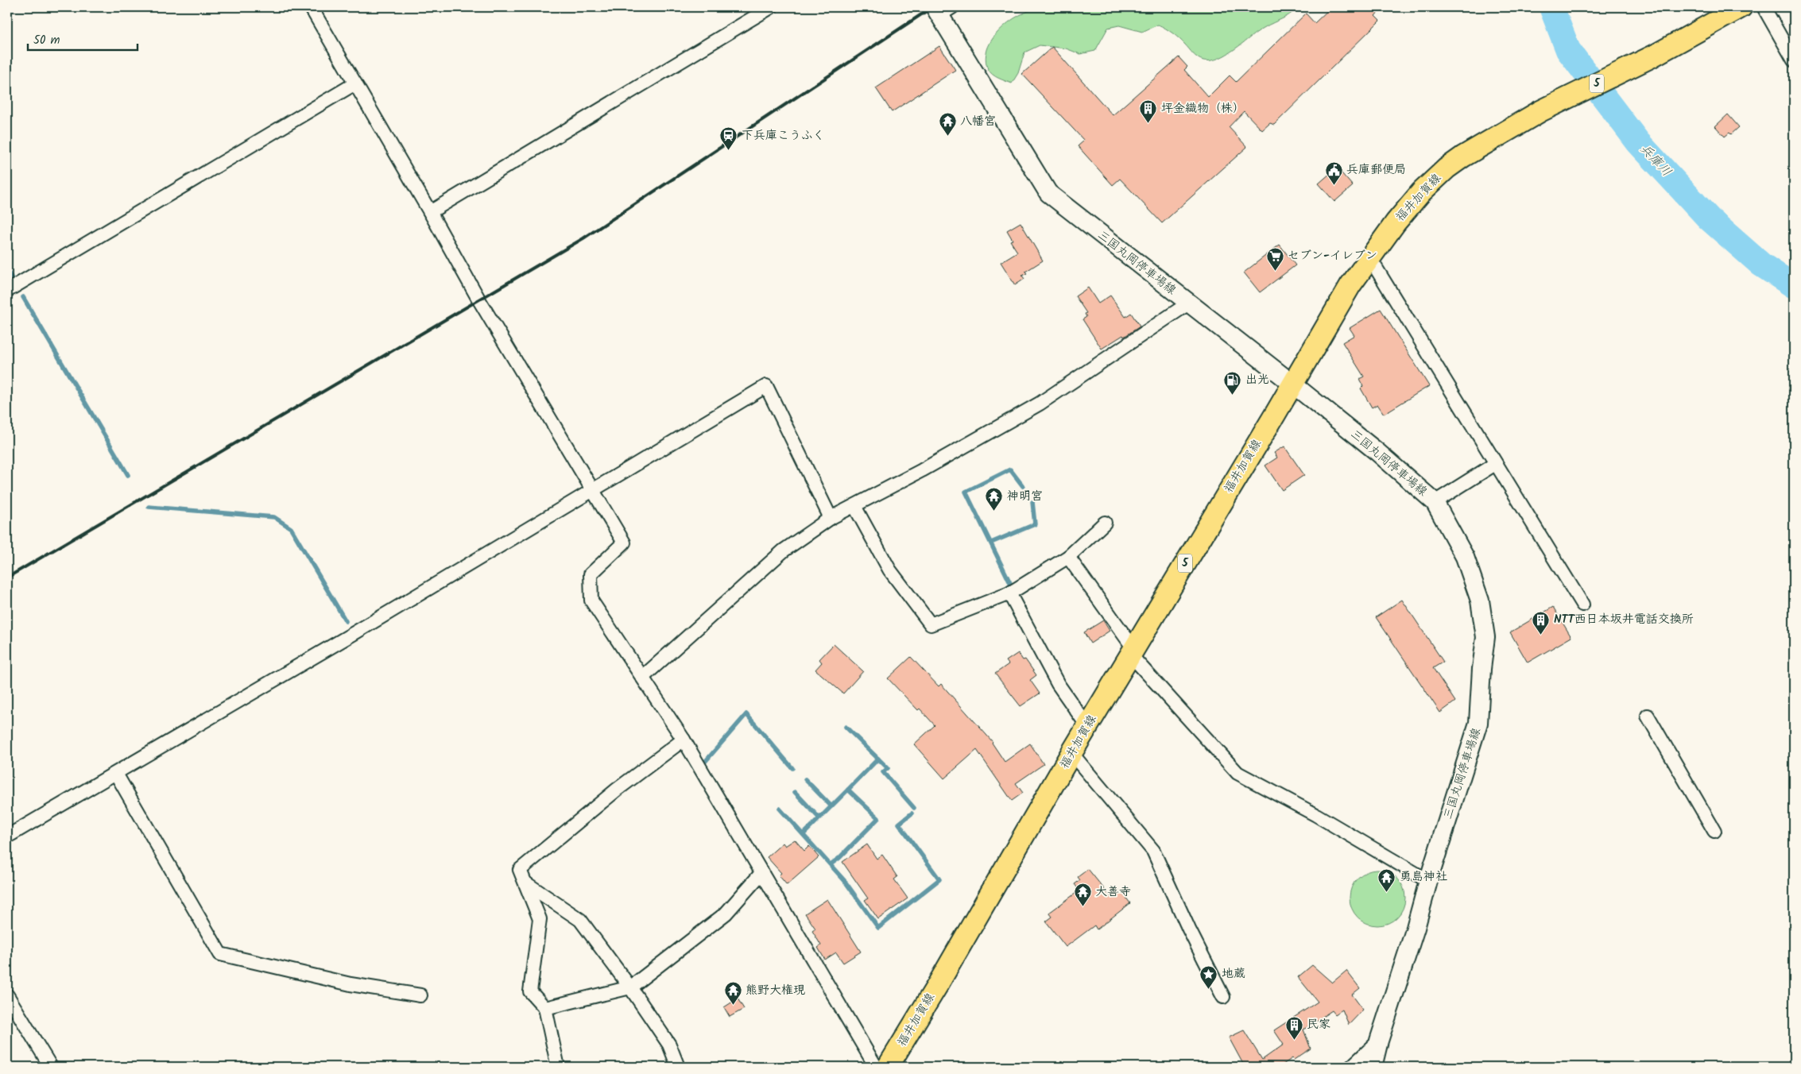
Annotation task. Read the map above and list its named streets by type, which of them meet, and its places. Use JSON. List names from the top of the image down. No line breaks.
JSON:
{"streets":{"main road":["5","福井加賀線","三国丸岡停車場線"]},"crossings":[["福井加賀線","三国丸岡停車場線"]],"water":["兵庫川"],"places":{"building":["坪金織物（株）","NTT西日本坂井電話交換所","民家"],"temple":["八幡宮","神明宮","勇島神社","大善寺","熊野大権現"],"station":["下兵庫こうふく"],"public building":["兵庫郵便局"],"supermarket":["セブン-イレブン"],"fuel station":["出光"],"place":["地蔵"]},"scale_bar":"50 m"}
